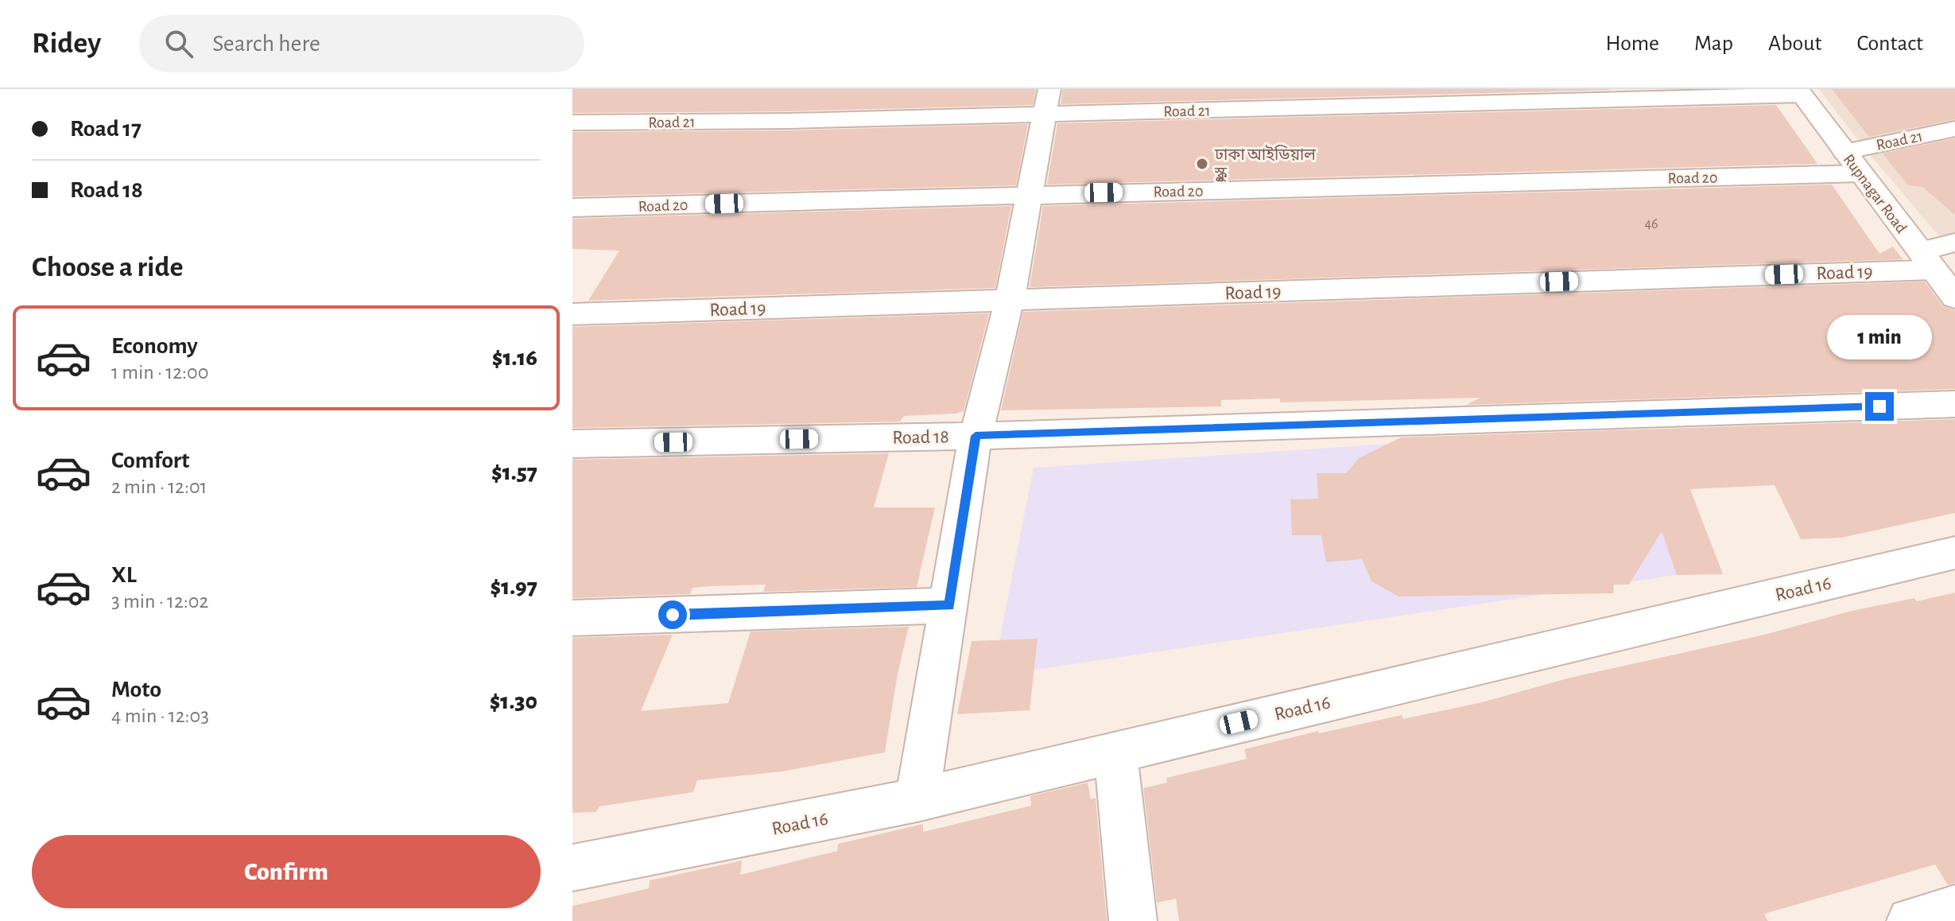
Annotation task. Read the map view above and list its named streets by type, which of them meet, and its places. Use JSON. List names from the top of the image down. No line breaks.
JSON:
{"streets":{"street":["Road 21","Road 20","Rupnagar Road","Road 19","Road 18","Road 16"]},"crossings":[["Road 21","Rupnagar Road"],["Road 20","Rupnagar Road"],["Rupnagar Road","Road 19"]],"places":["ঢাকা আইডিয়াল স্কুল"],"house_numbers":["46"],"page":{"header":"Ridey","search":"Search here","nav":["Home","Map","About","Contact"],"banner":["Road 17","Road 18"],"heading":"Choose a ride","list":[{"name":"Economy","note":"1 min · 12:00","value":"$1.16"},{"name":"Comfort","note":"2 min · 12:01","value":"$1.57"},{"name":"XL","note":"3 min · 12:02","value":"$1.97"},{"name":"Moto","note":"4 min · 12:03","value":"$1.30"}],"bubble":"1 min","buttons":"Confirm"}}
